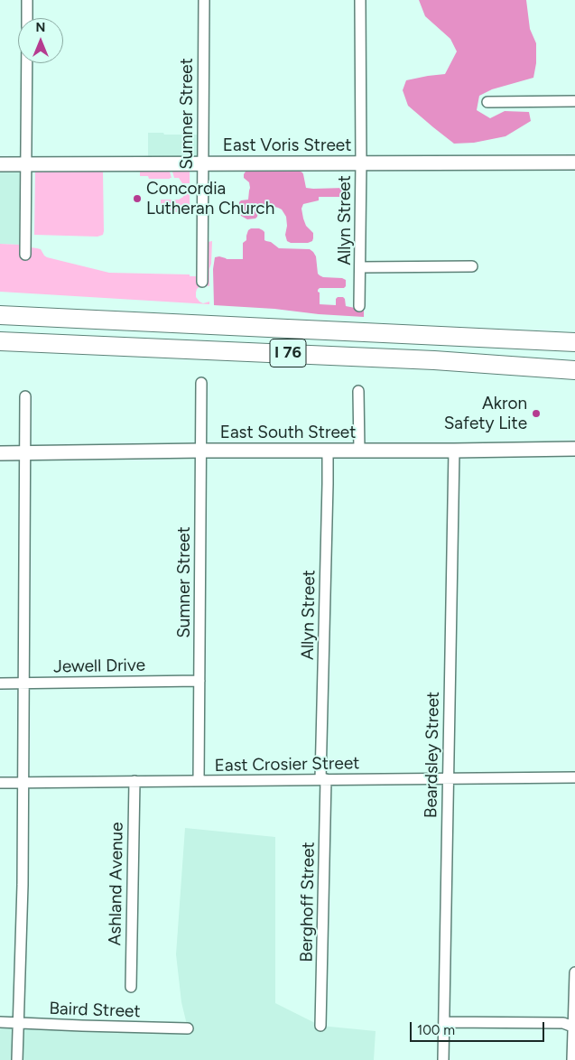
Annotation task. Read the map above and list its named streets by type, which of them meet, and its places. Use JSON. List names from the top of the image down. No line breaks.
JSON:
{"streets":{"highway":["I 76"],"main road":["East Voris Street","East South Street"],"street":["Sumner Street","Allyn Street","Jewell Drive","Beardsley Street","East Crosier Street","Ashland Avenue","Berghoff Street","Baird Street"]},"crossings":[["Sumner Street","East Voris Street"],["Sumner Street","East South Street"],["Sumner Street","Jewell Drive"],["Sumner Street","East Crosier Street"],["East Voris Street","Allyn Street"],["Allyn Street","East South Street"],["Allyn Street","East Crosier Street"],["Allyn Street","Berghoff Street"],["East South Street","Beardsley Street"],["Beardsley Street","East Crosier Street"],["East Crosier Street","Ashland Avenue"],["East Crosier Street","Berghoff Street"]],"places":["Concordia Lutheran Church","Akron Safety Lite"],"scale_bar":"100 m","north":"top"}
